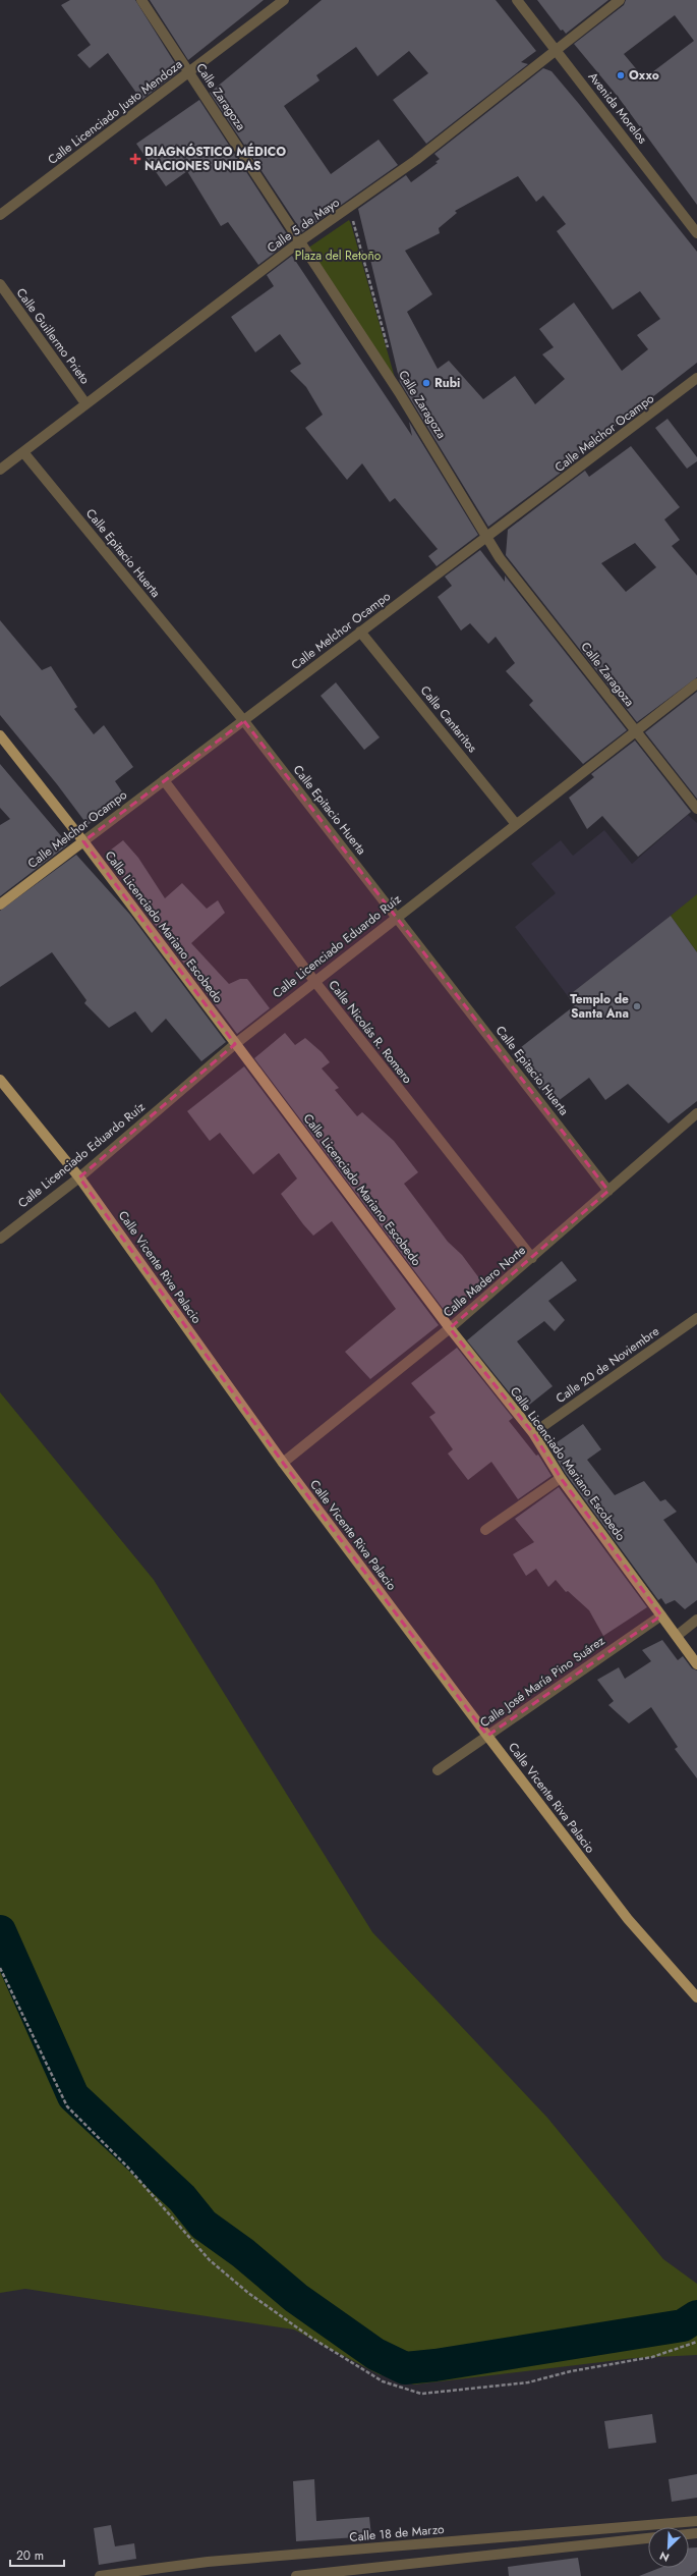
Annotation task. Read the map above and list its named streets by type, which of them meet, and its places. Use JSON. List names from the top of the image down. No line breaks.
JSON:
{"streets":{"main road":["Calle Melchor Ocampo","Calle Licenciado Mariano Escobedo","Calle Vicente Riva Palacio"],"street":["Calle Zaragoza","Avenida Morelos","Calle Licenciado Justo Mendoza","Calle 5 de Mayo","Calle Guillermo Prieto","Calle Epitacio Huerta","Calle Cantaritos","Calle Licenciado Eduardo Ruíz","Calle Nicolás R. Romero","Calle Madero Norte","Calle 20 de Noviembre","Calle José María Pino Suárez","Calle 18 de Marzo"]},"crossings":[["Calle Zaragoza","Calle Licenciado Justo Mendoza"],["Calle Zaragoza","Calle 5 de Mayo"],["Calle Zaragoza","Calle Melchor Ocampo"],["Calle Zaragoza","Calle Licenciado Eduardo Ruíz"],["Avenida Morelos","Calle 5 de Mayo"],["Calle 5 de Mayo","Calle Guillermo Prieto"],["Calle 5 de Mayo","Calle Epitacio Huerta"],["Calle Melchor Ocampo","Calle Epitacio Huerta"],["Calle Melchor Ocampo","Calle Cantaritos"],["Calle Melchor Ocampo","Calle Licenciado Mariano Escobedo"],["Calle Melchor Ocampo","Calle Nicolás R. Romero"],["Calle Epitacio Huerta","Calle Licenciado Eduardo Ruíz"],["Calle Epitacio Huerta","Calle Madero Norte"],["Calle Cantaritos","Calle Licenciado Eduardo Ruíz"],["Calle Licenciado Mariano Escobedo","Calle Licenciado Eduardo Ruíz"],["Calle Licenciado Mariano Escobedo","Calle Madero Norte"],["Calle Licenciado Mariano Escobedo","Calle 20 de Noviembre"],["Calle Licenciado Mariano Escobedo","Calle José María Pino Suárez"],["Calle Licenciado Eduardo Ruíz","Calle Nicolás R. Romero"],["Calle Licenciado Eduardo Ruíz","Calle Vicente Riva Palacio"],["Calle Nicolás R. Romero","Calle Madero Norte"],["Calle Vicente Riva Palacio","Calle Madero Norte"],["Calle Vicente Riva Palacio","Calle José María Pino Suárez"]],"parks":["Plaza del Retoño"],"places":{"other":["Oxxo","Rubi","Templo de Santa Ana"],"health":["DIAGNÓSTICO MÉDICO NACIONES UNIDAS"]},"scale_bar":"20 m","north":"bottom left"}
